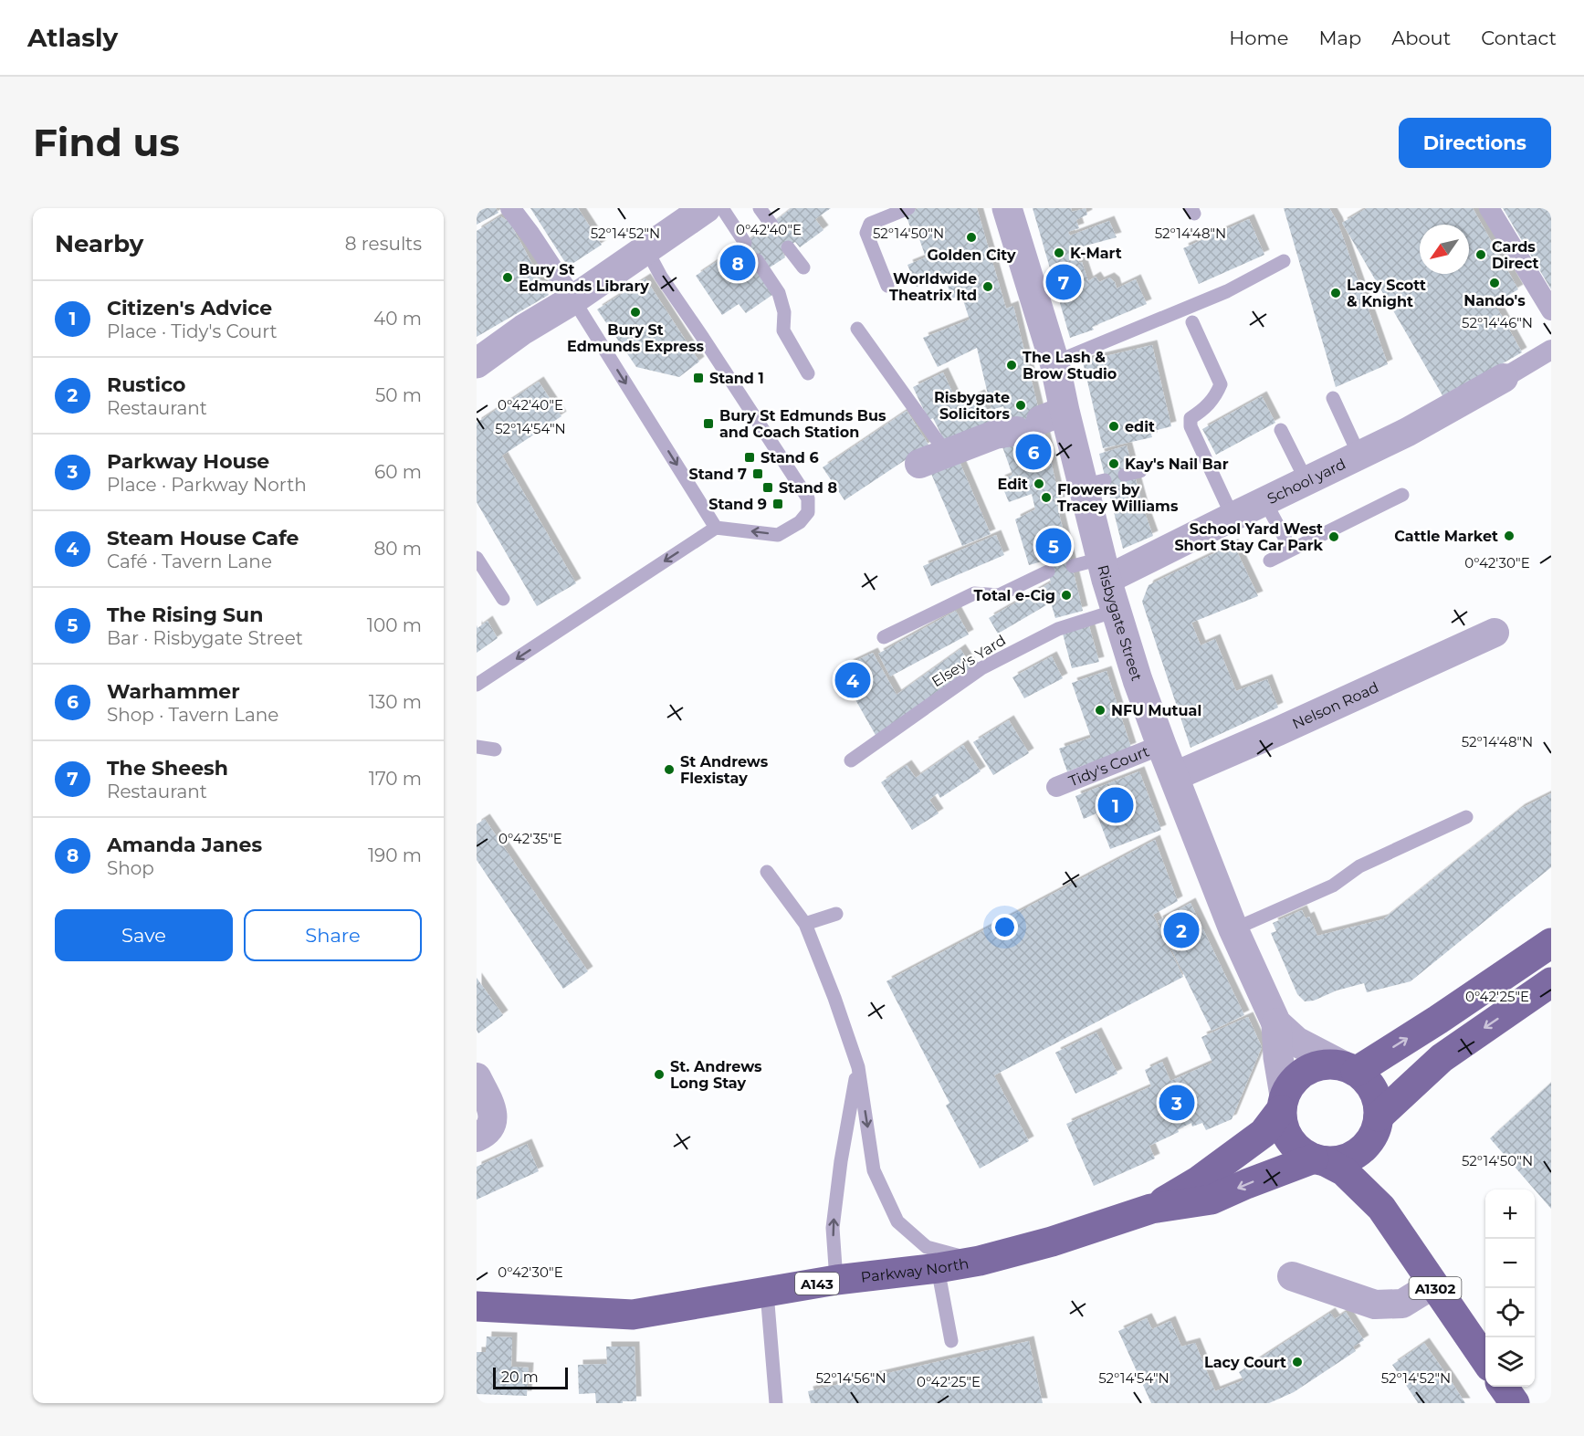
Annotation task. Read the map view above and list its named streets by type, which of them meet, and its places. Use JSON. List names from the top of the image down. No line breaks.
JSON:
{"streets":{"main road":["Parkway North","A143","A1302"],"street":["School yard","Risbygate Street","Nelson Road","Tidy's Court"],"lane":["Elsey's Yard"]},"crossings":[["School yard","Risbygate Street"],["Risbygate Street","Elsey's Yard"],["Risbygate Street","Nelson Road"],["Risbygate Street","Tidy's Court"],["Risbygate Street","Parkway North"],["Risbygate Street","A1302"],["Parkway North","A1302"]],"places":{"other":["Golden City","K-Mart","Cards Direct","Bury St Edmunds Library","Nando's","Worldwide Theatrix ltd","Lacy Scott & Knight","Bury St Edmunds Express","The Lash & Brow Studio","Risbygate Solicitors","edit","Kay's Nail Bar","Edit","Flowers by Tracey Williams","Cattle Market","School Yard West Short Stay Car Park","Total e-Cig","NFU Mutual","St Andrews Flexistay","St. Andrews Long Stay","Lacy Court"],"transit":["Stand 1","Bury St Edmunds Bus and Coach Station","Stand 6","Stand 7","Stand 8","Stand 9"]},"scale_bar":"20 m","north":"bottom left","page":{"header":"Atlasly","nav":["Home","Map","About","Contact"],"buttons":["Directions",["Save","Share"]],"title":"Find us","heading":["Nearby","8 results"],"pins":["8","7","6","5","4","1","2","3"],"list":[{"mark":"1","name":"Citizen's Advice","note":"Place · Tidy's Court","value":"40 m"},{"mark":"2","name":"Rustico","note":"Restaurant","value":"50 m"},{"mark":"3","name":"Parkway House","note":"Place · Parkway North","value":"60 m"},{"mark":"4","name":"Steam House Cafe","note":"Café · Tavern Lane","value":"80 m"},{"mark":"5","name":"The Rising Sun","note":"Bar · Risbygate Street","value":"100 m"},{"mark":"6","name":"Warhammer","note":"Shop · Tavern Lane","value":"130 m"},{"mark":"7","name":"The Sheesh","note":"Restaurant","value":"170 m"},{"mark":"8","name":"Amanda Janes","note":"Shop","value":"190 m"}],"map_buttons":["+","−"],"scale":"20 m"},"coordinates":["0°42'40\"E","52°14'52\"N","52°14'50\"N","52°14'48\"N","52°14'46\"N","52°14'54\"N","0°42'30\"E","0°42'35\"E","0°42'25\"E","52°14'56\"N"]}
